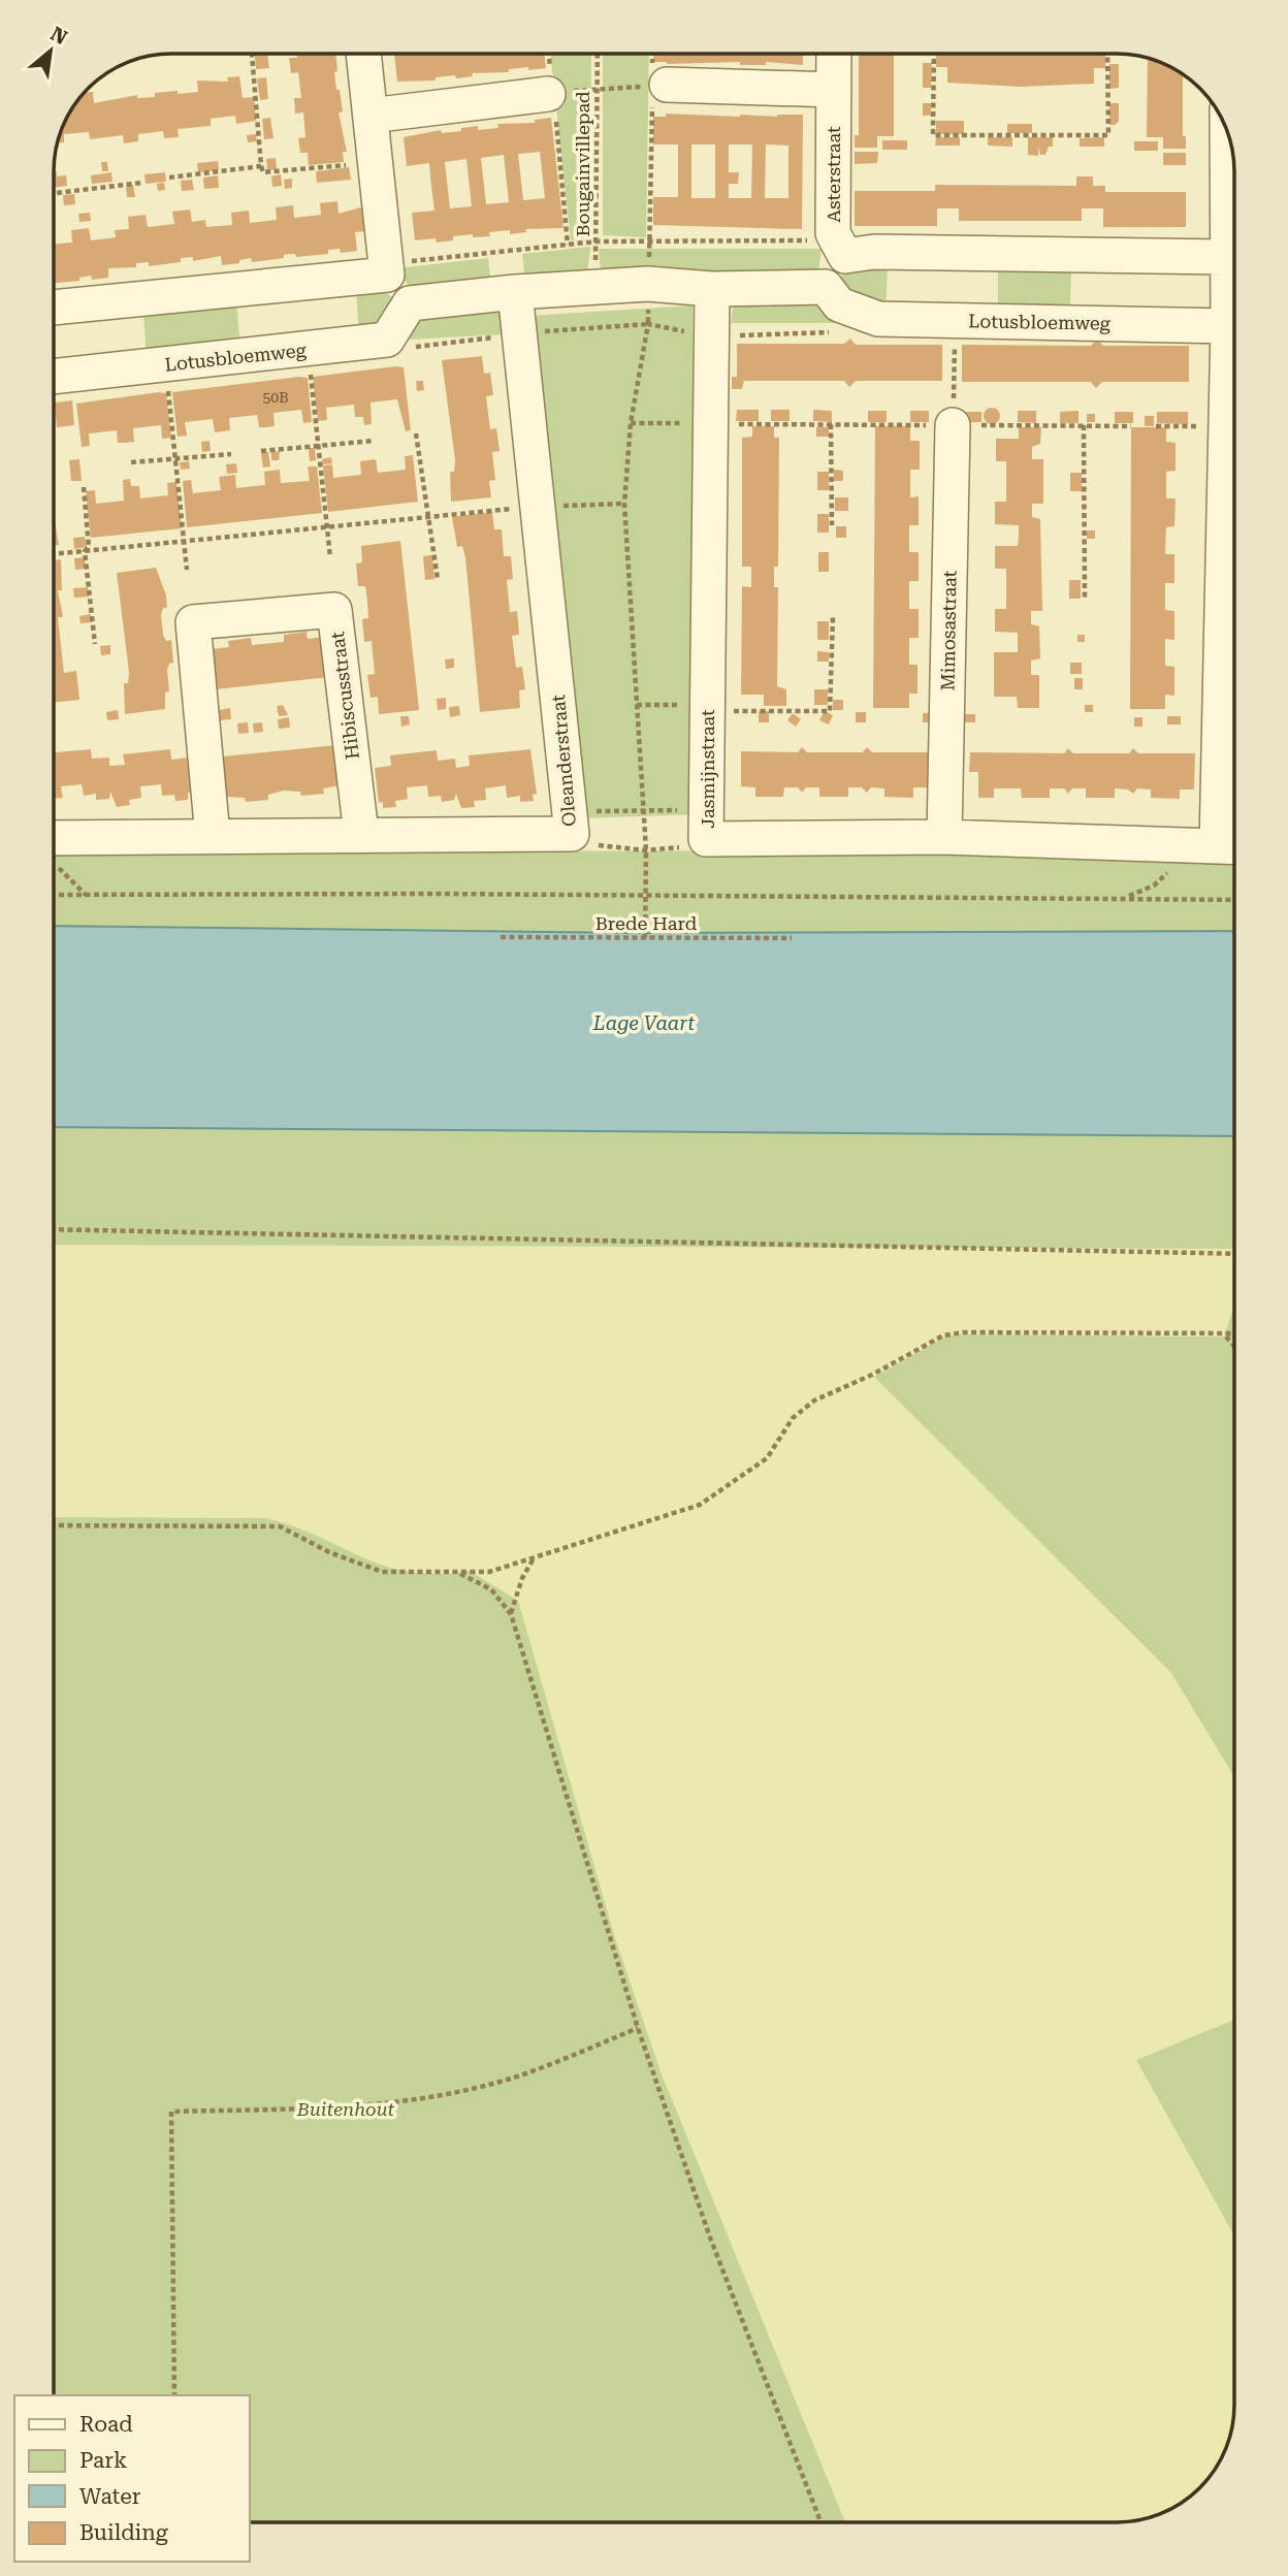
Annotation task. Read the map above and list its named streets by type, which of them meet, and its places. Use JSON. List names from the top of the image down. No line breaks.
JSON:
{"streets":{"street":["Asterstraat","Lotusbloemweg","Mimosastraat","Hibiscusstraat","Oleanderstraat","Jasmijnstraat"],"path":["Bougainvillepad","Brede Hard"]},"crossings":[["Mimosastraat","Jasmijnstraat"],["Hibiscusstraat","Oleanderstraat"]],"water":["Lage Vaart"],"parks":["Buitenhout"],"house_numbers":["50B"],"legend":["Road","Park","Water","Building"],"north":"top right"}
